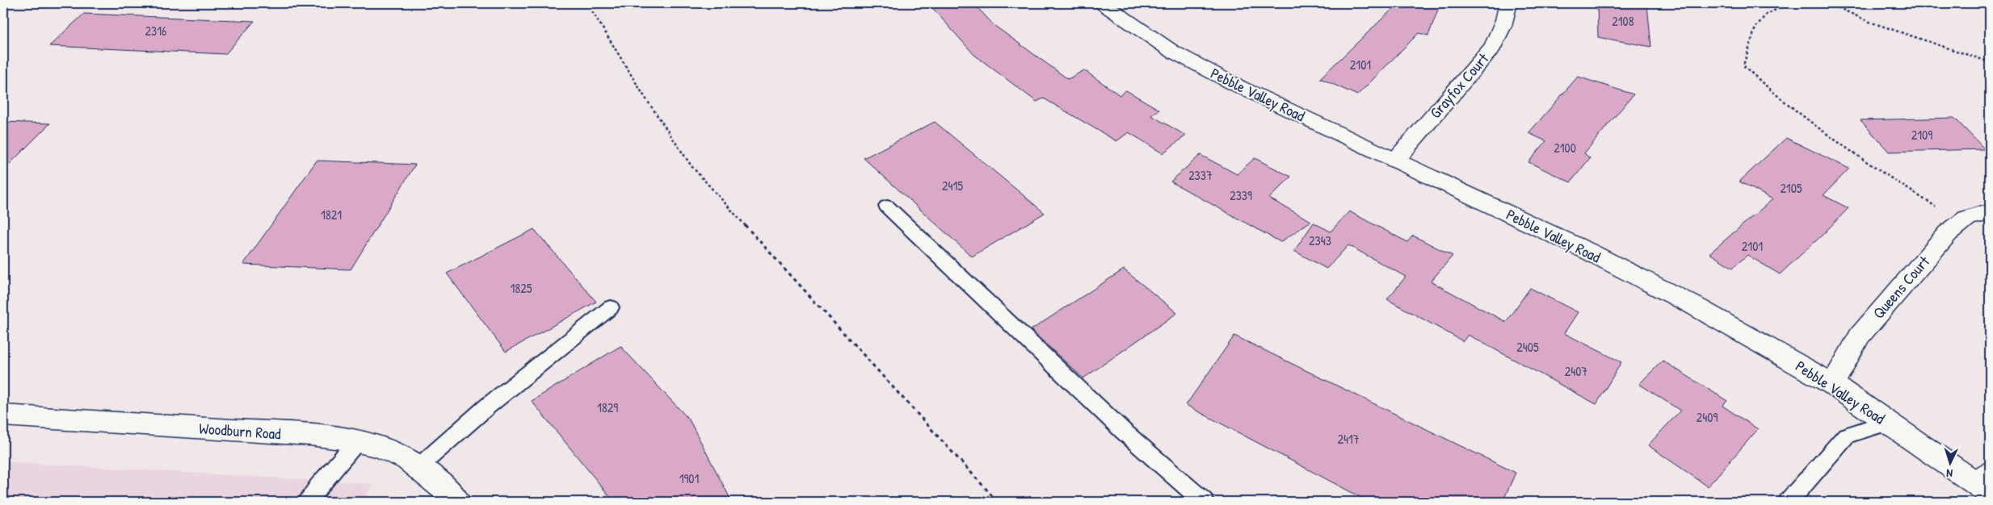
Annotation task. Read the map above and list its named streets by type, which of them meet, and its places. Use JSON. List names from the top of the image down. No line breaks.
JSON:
{"streets":{"street":["Grayfox Court","Pebble Valley Road","Queens Court","Woodburn Road"]},"crossings":[["Grayfox Court","Pebble Valley Road"],["Pebble Valley Road","Queens Court"]],"house_numbers":["2108","2316","2101","2109","2100","2337","2415","2105","2339","1821","2343","2101","1825","2405","2407","1829","2409","2417","1901"],"north":"bottom"}
